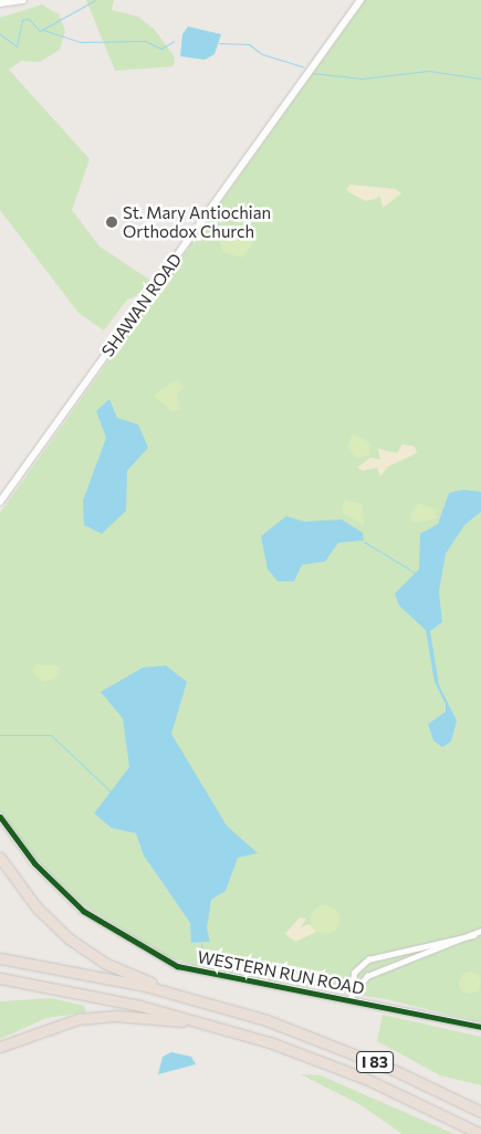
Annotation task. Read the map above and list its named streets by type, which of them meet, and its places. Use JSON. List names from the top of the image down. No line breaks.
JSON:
{"streets":{"highway":["I 83"],"main road":["SHAWAN ROAD","WESTERN RUN ROAD"]},"places":["St. Mary Antiochian Orthodox Church"]}
